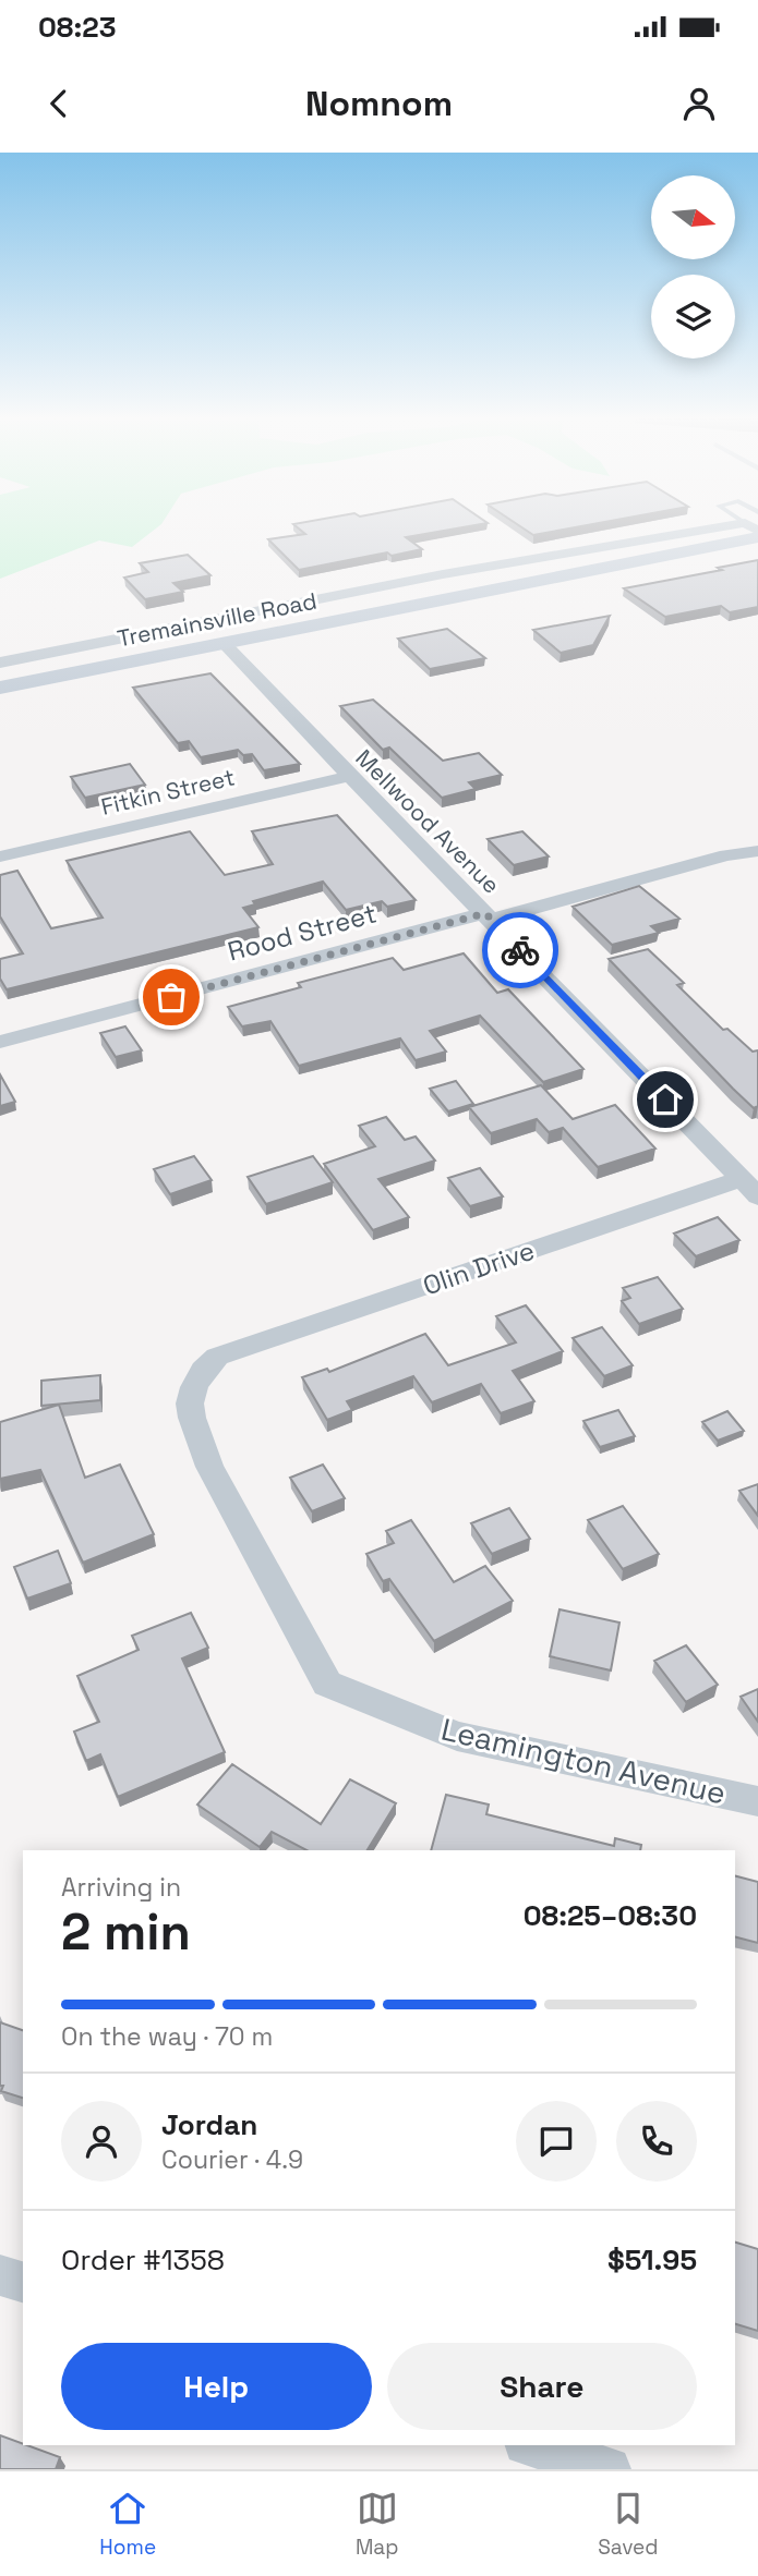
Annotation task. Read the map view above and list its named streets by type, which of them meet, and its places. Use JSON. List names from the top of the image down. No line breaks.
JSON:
{"streets":{"street":["Tremainsville Road","Fitkin Street","Mellwood Avenue","Rood Street","Olin Drive","Leamington Avenue"]},"crossings":[["Tremainsville Road","Mellwood Avenue"],["Fitkin Street","Mellwood Avenue"],["Mellwood Avenue","Rood Street"],["Mellwood Avenue","Olin Drive"],["Olin Drive","Leamington Avenue"]],"north":"right","page":{"status":"08:23","header":"Nomnom","heading":["2 min","Arriving in","08:25–08:30"],"panel":["Jordan","Courier · 4.9","Order #1358","$51.95"],"bar":"On the way · 70 m","buttons":["Help","Share"],"tabs":["Home","Map","Saved"]}}
